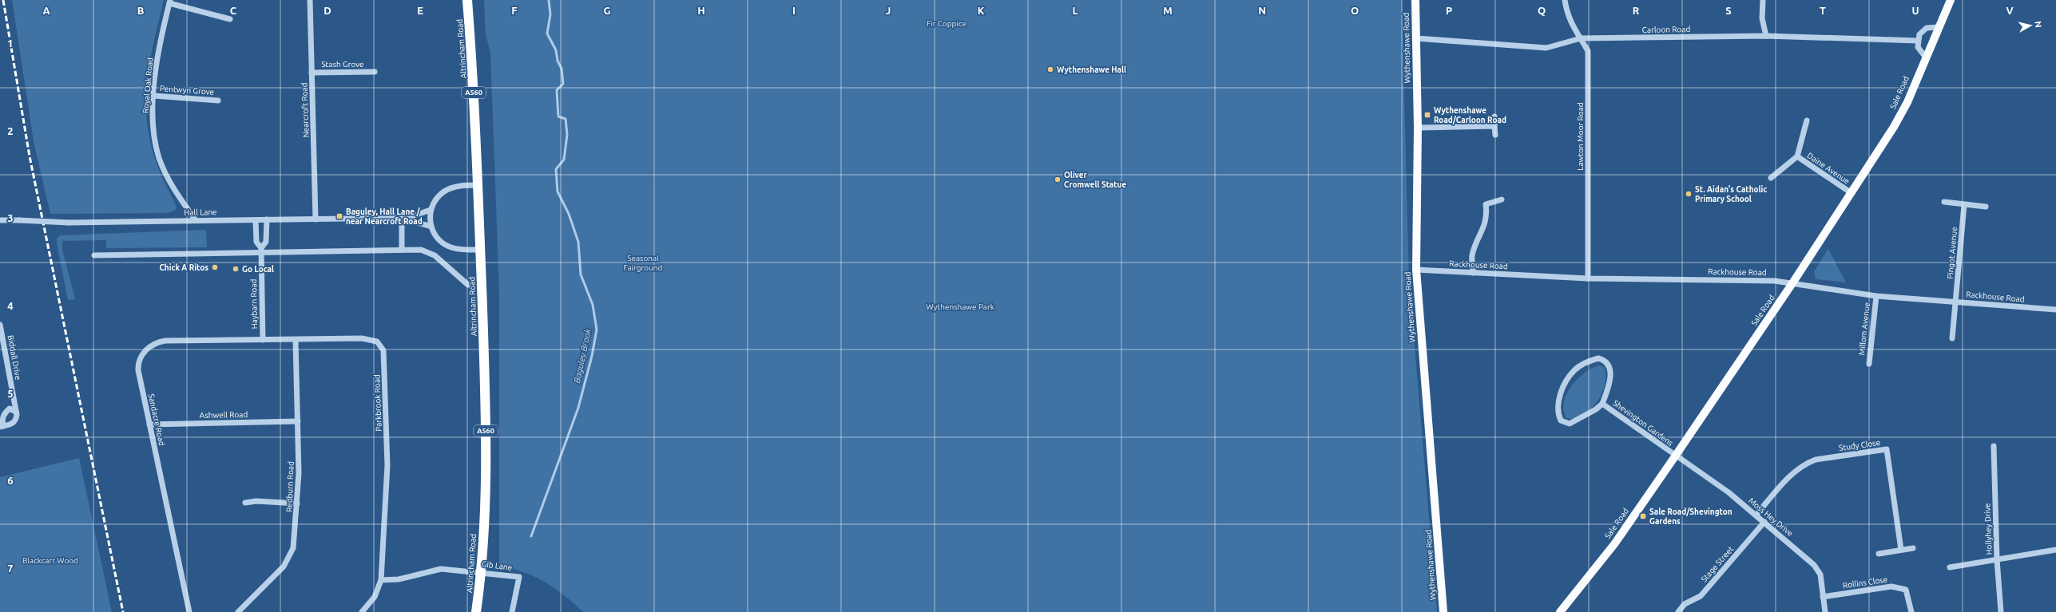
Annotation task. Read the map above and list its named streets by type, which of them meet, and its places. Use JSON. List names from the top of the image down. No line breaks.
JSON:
{"streets":{"highway":["Altrincham Road","A560"],"main road":["Wythenshawe Road","Sale Road"],"street":["Carloon Road","Stash Grove","Royal Oak Road","Pentwyn Grove","Nearcroft Road","Lawton Moor Road","Daine Avenue","Hall Lane","Pingot Avenue","Rackhouse Road","Haybarn Road","Millom Avenue","Biddall Drive","Parkbrook Road","Ashwell Road","Sandacre Road","Shevington Gardens","Study Close","Redburn Road","Moss Hey Drive","Hollyhey Drive","Stage Street","Gib Lane","Rollins Close"]},"crossings":[["Carloon Road","Wythenshawe Road"],["Carloon Road","Lawton Moor Road"],["Wythenshawe Road","Rackhouse Road"],["Altrincham Road","Gib Lane"],["Stash Grove","Nearcroft Road"],["Royal Oak Road","Pentwyn Grove"],["Royal Oak Road","Hall Lane"],["Sale Road","Daine Avenue"],["Sale Road","Rackhouse Road"],["Sale Road","Shevington Gardens"],["Sale Road","Moss Hey Drive"],["Nearcroft Road","Hall Lane"],["Lawton Moor Road","Rackhouse Road"],["Hall Lane","Haybarn Road"],["Pingot Avenue","Rackhouse Road"],["Rackhouse Road","Millom Avenue"],["Haybarn Road","Parkbrook Road"],["Haybarn Road","Sandacre Road"],["Parkbrook Road","Sandacre Road"],["Parkbrook Road","Redburn Road"],["Parkbrook Road","Gib Lane"],["Ashwell Road","Sandacre Road"],["Ashwell Road","Redburn Road"],["Shevington Gardens","Moss Hey Drive"],["Study Close","Moss Hey Drive"],["Moss Hey Drive","Stage Street"],["Moss Hey Drive","Rollins Close"]],"water":["Baguley Brook"],"parks":["Fir Coppice","Seasonal Fairground","Wythenshawe Park","Blackcarr Wood"],"places":{"other":["Wythenshawe Hall","Oliver Cromwell Statue","St. Aidan's Catholic Primary School","Chick A Ritos","Go Local"],"transit":["Wythenshawe Road/Carloon Road","Baguley, Hall Lane / near Nearcroft Road","Sale Road/Shevington Gardens"]},"north":"right","grid":{"columns":["A","B","C","D","E","F","G","H","I","J","K","L","M","N","O","P","Q","R","S","T","U","V"],"rows":["1","2","3","4","5","6","7"]}}
